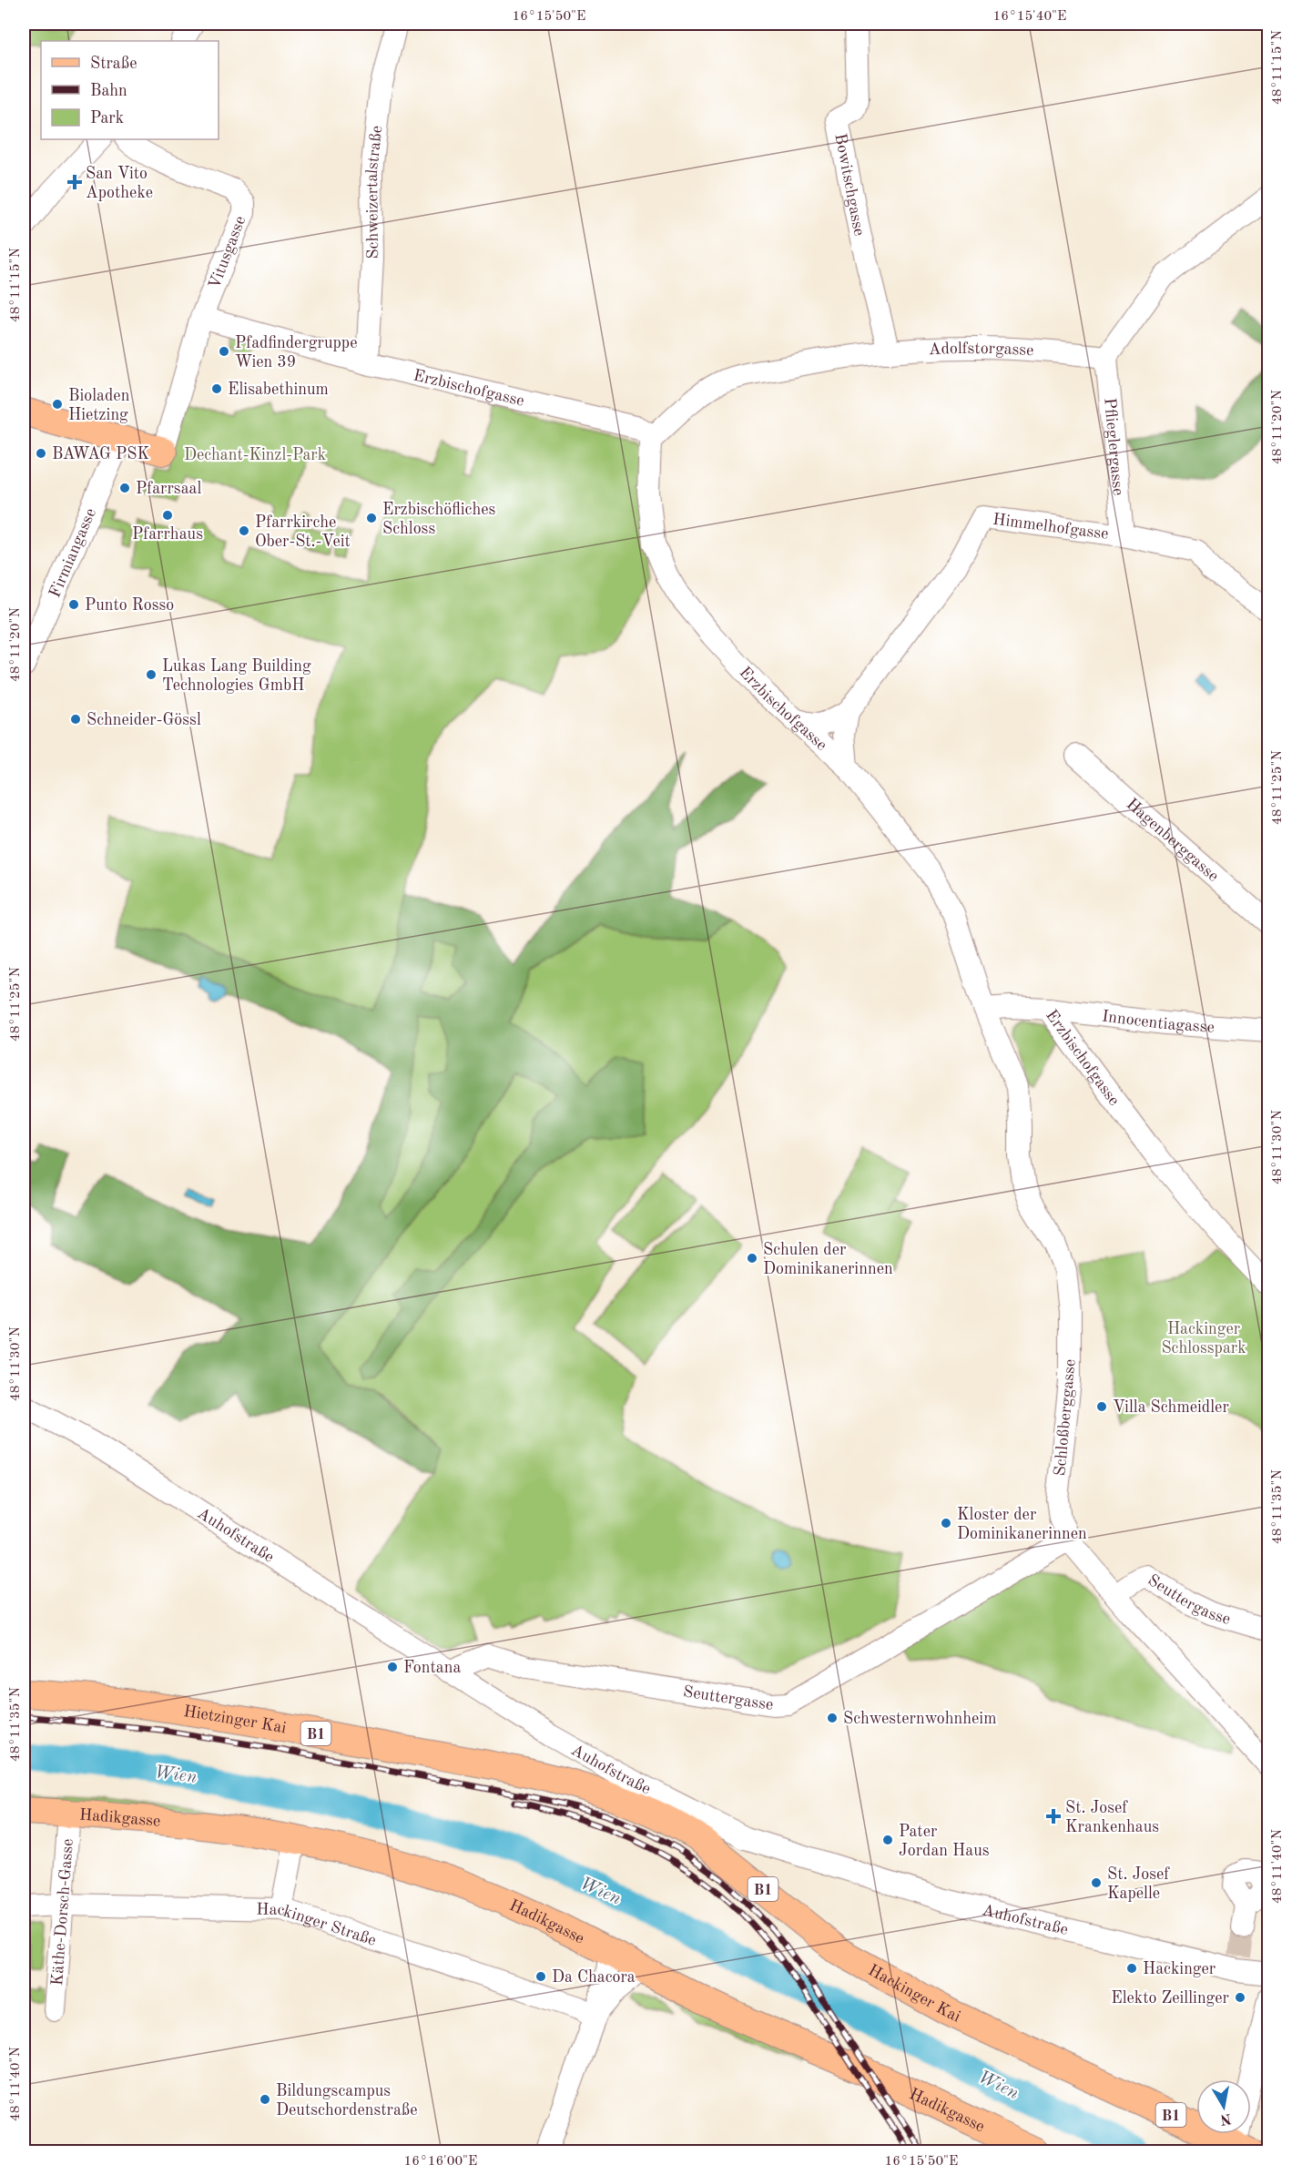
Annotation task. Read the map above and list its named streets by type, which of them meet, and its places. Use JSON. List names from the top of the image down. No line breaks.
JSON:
{"streets":{"main road":["Hietzinger Kai","B1","Hadikgasse","Hackinger Kai"],"street":["Bowitschgasse","Schweizertalstraße","Vitusgasse","Adolfstorgasse","Erzbischofgasse","Pflieglergasse","Himmelhofgasse","Firmiangasse","Hagenberggasse","Innocentiagasse","Schloßberggasse","Auhofstraße","Seuttergasse","Käthe-Dorsch-Gasse","Hackinger Straße"]},"crossings":[["Bowitschgasse","Adolfstorgasse"],["Schweizertalstraße","Erzbischofgasse"],["Vitusgasse","Erzbischofgasse"],["Adolfstorgasse","Erzbischofgasse"],["Adolfstorgasse","Pflieglergasse"],["Erzbischofgasse","Himmelhofgasse"],["Erzbischofgasse","Innocentiagasse"],["Erzbischofgasse","Schloßberggasse"],["Pflieglergasse","Himmelhofgasse"],["Schloßberggasse","Seuttergasse"],["Auhofstraße","Seuttergasse"],["Hietzinger Kai","Hackinger Kai"],["Hadikgasse","Käthe-Dorsch-Gasse"],["Käthe-Dorsch-Gasse","Hackinger Straße"]],"water":["Wien"],"parks":["Dechant-Kinzl-Park","Hackinger Schlosspark"],"places":{"health":["San Vito Apotheke","St. Josef Krankenhaus"],"other":["Pfadfindergruppe Wien 39","Elisabethinum","Bioladen Hietzing","BAWAG PSK","Pfarrsaal","Pfarrhaus","Erzbischöfliches Schloss","Pfarrkirche Ober-St.-Veit","Punto Rosso","Lukas Lang Building Technologies GmbH","Schneider-Gössl","Schulen der Dominikanerinnen","Villa Schmeidler","Kloster der Dominikanerinnen","Fontana","Schwesternwohnheim","Pater Jordan Haus","St. Josef Kapelle","Hackinger","Da Chacora","Elekto Zeillinger","Bildungscampus Deutschordenstraße"]},"legend":["Straße","Bahn","Park"],"north":"bottom","coordinates":["16°15'50\"E","16°15'40\"E","48°11'15\"N","48°11'20\"N","48°11'25\"N","48°11'30\"N","48°11'35\"N","48°11'40\"N","16°16'00\"E"]}
